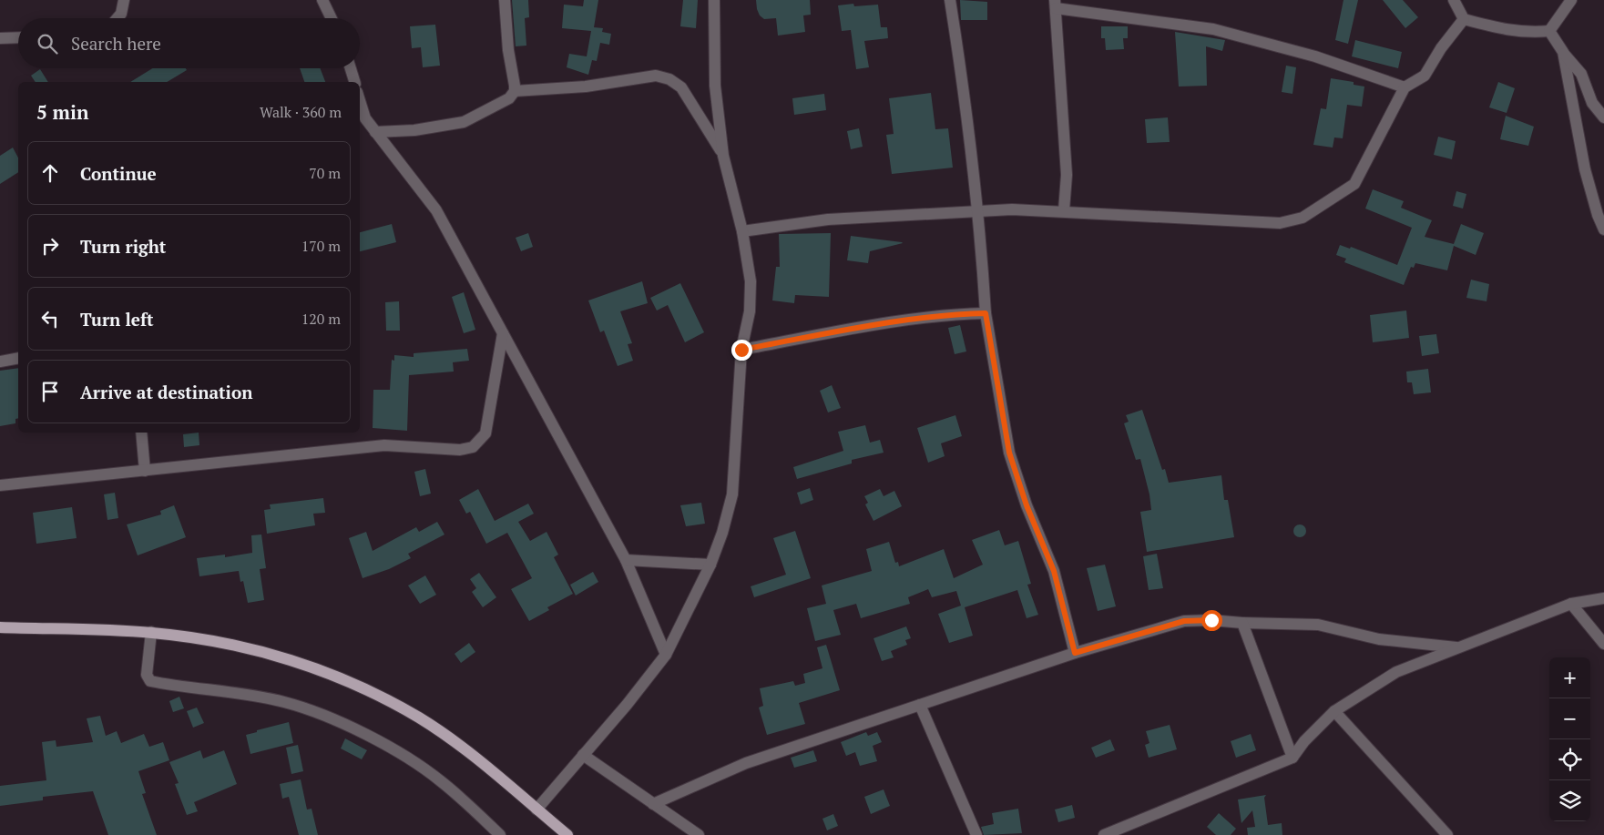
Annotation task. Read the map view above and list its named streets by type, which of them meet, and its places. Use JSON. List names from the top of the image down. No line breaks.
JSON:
{"page":{"search":"Search here","heading":["5 min","Walk · 360 m"],"list":[["Continue","70 m"],["Turn right","170 m"],["Turn left","120 m"],"Arrive at destination"],"map_buttons":["+","−"]}}
